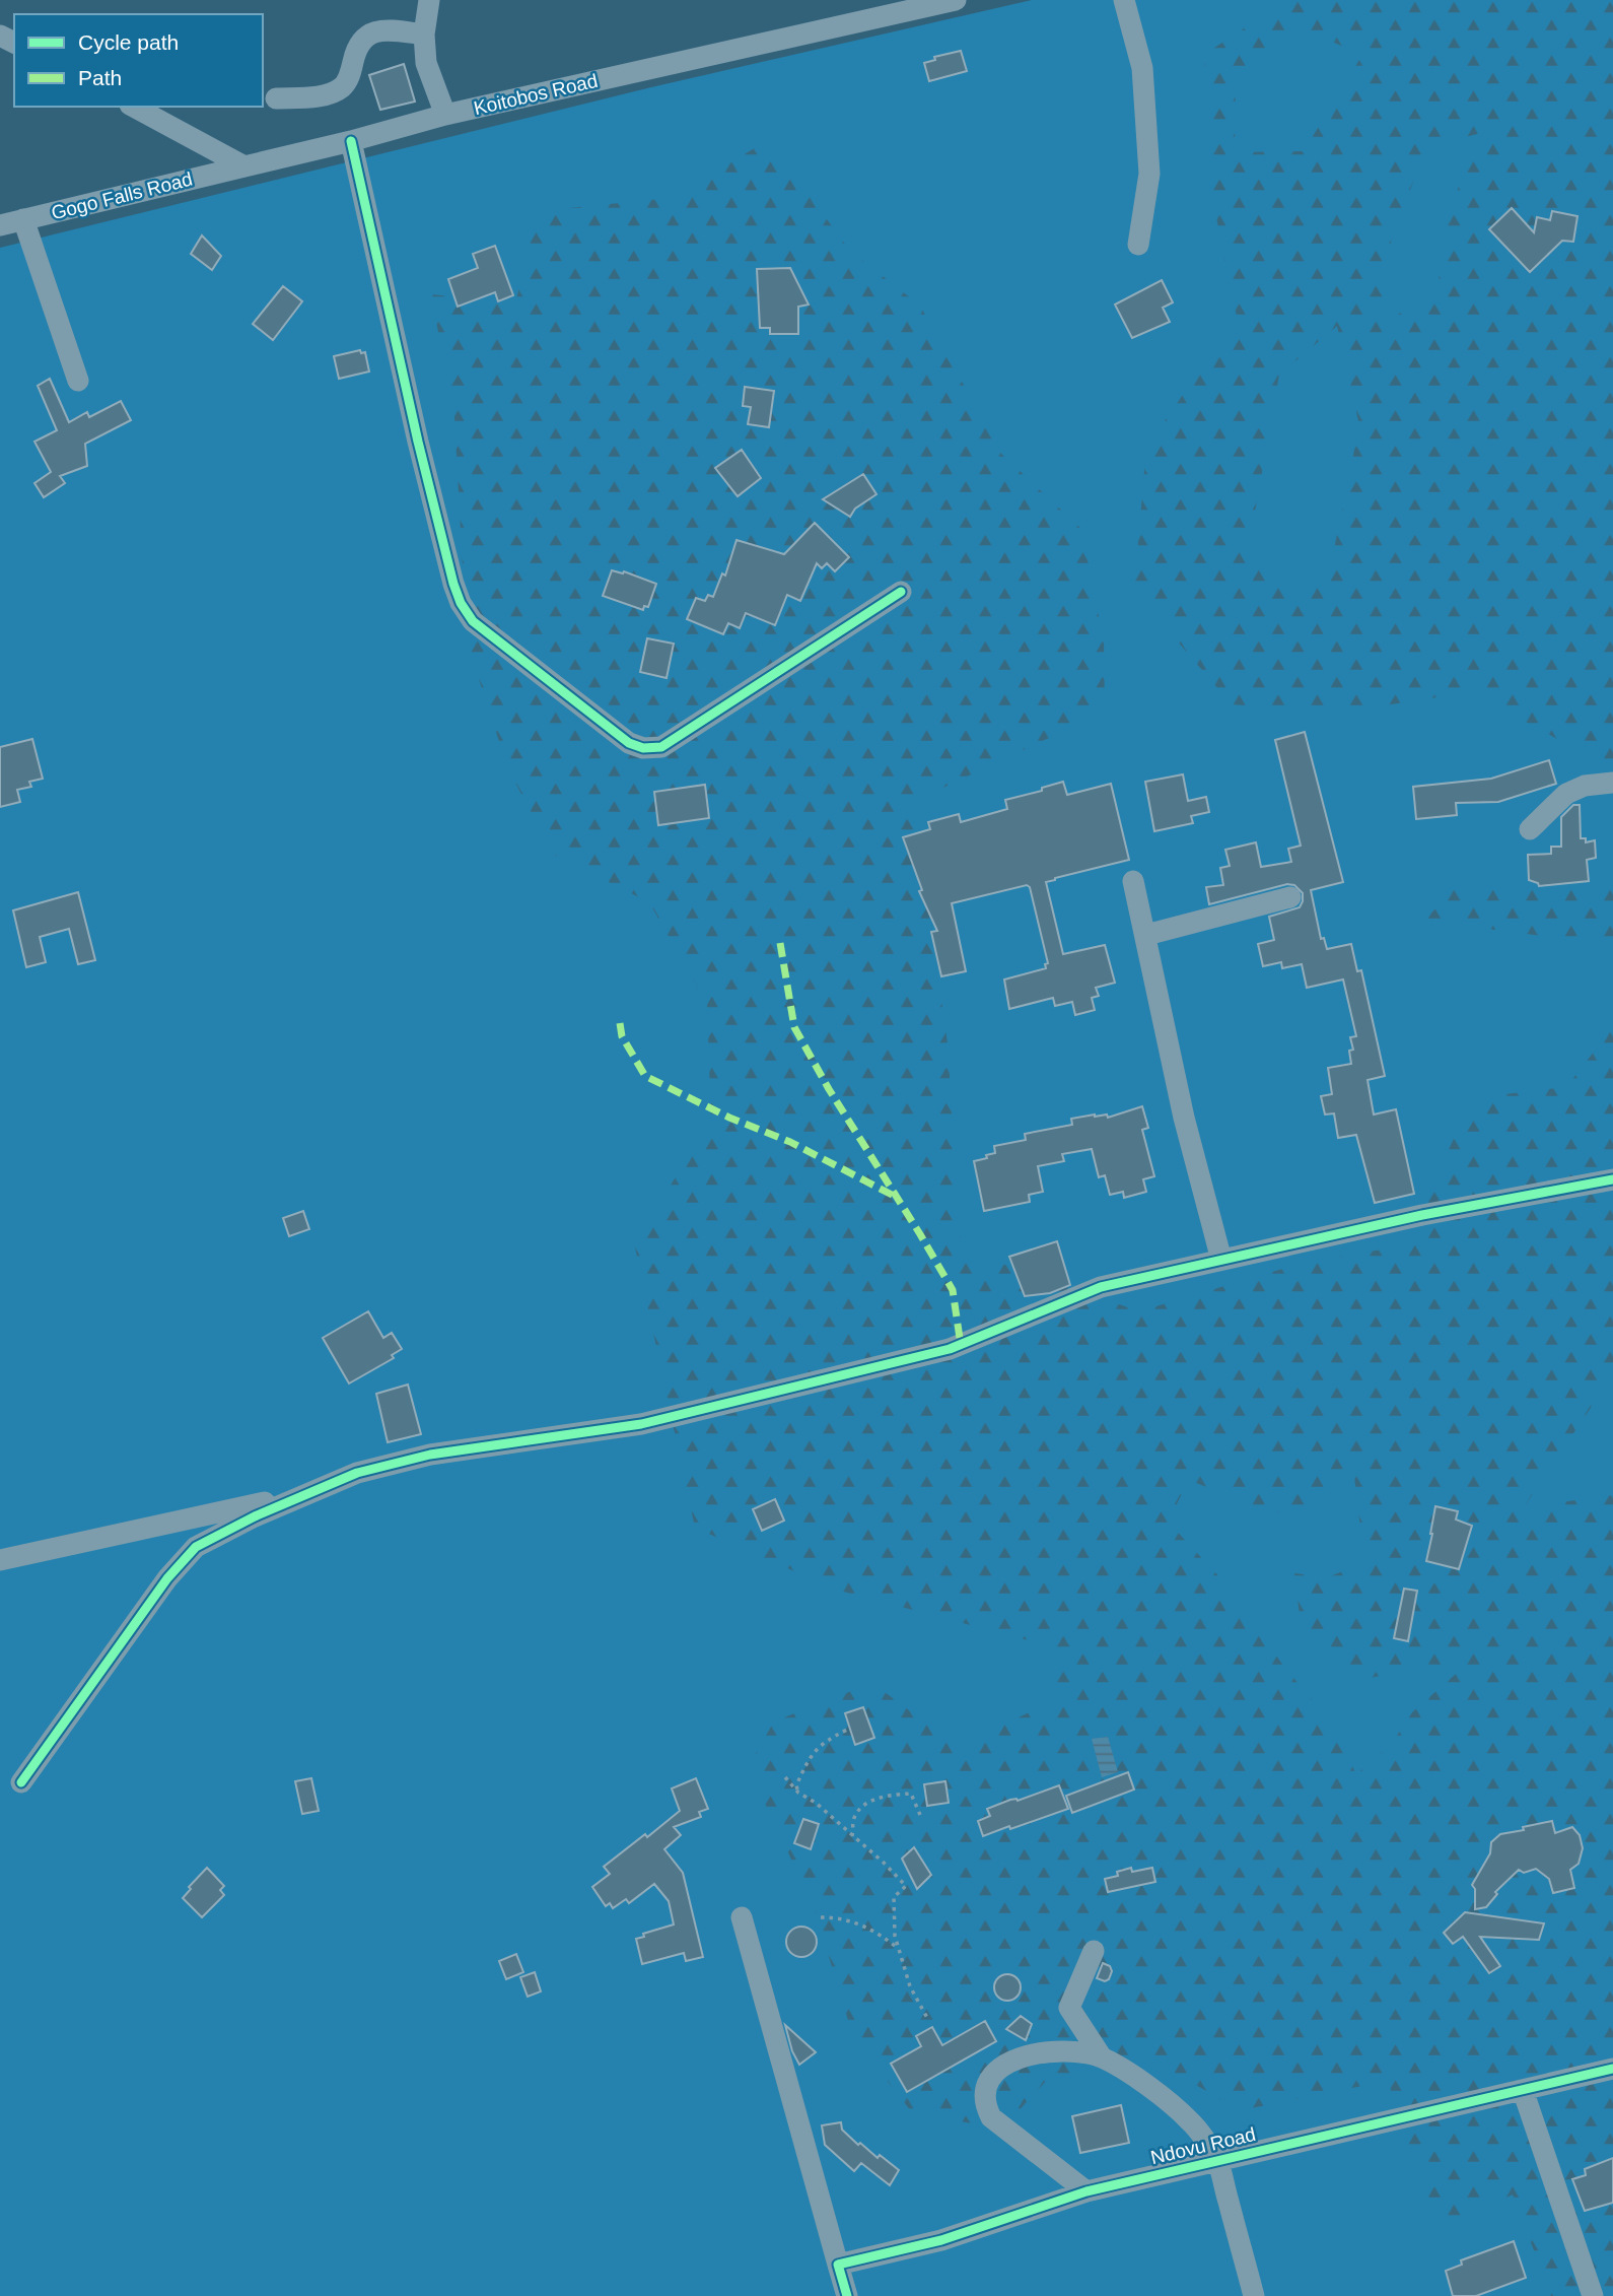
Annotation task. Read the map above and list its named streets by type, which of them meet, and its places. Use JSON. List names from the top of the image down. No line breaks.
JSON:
{"streets":{"street":["Koitobos Road","Gogo Falls Road","Ndovu Road"]},"crossings":[["Koitobos Road","Gogo Falls Road"]],"legend":["Cycle path","Path"]}
